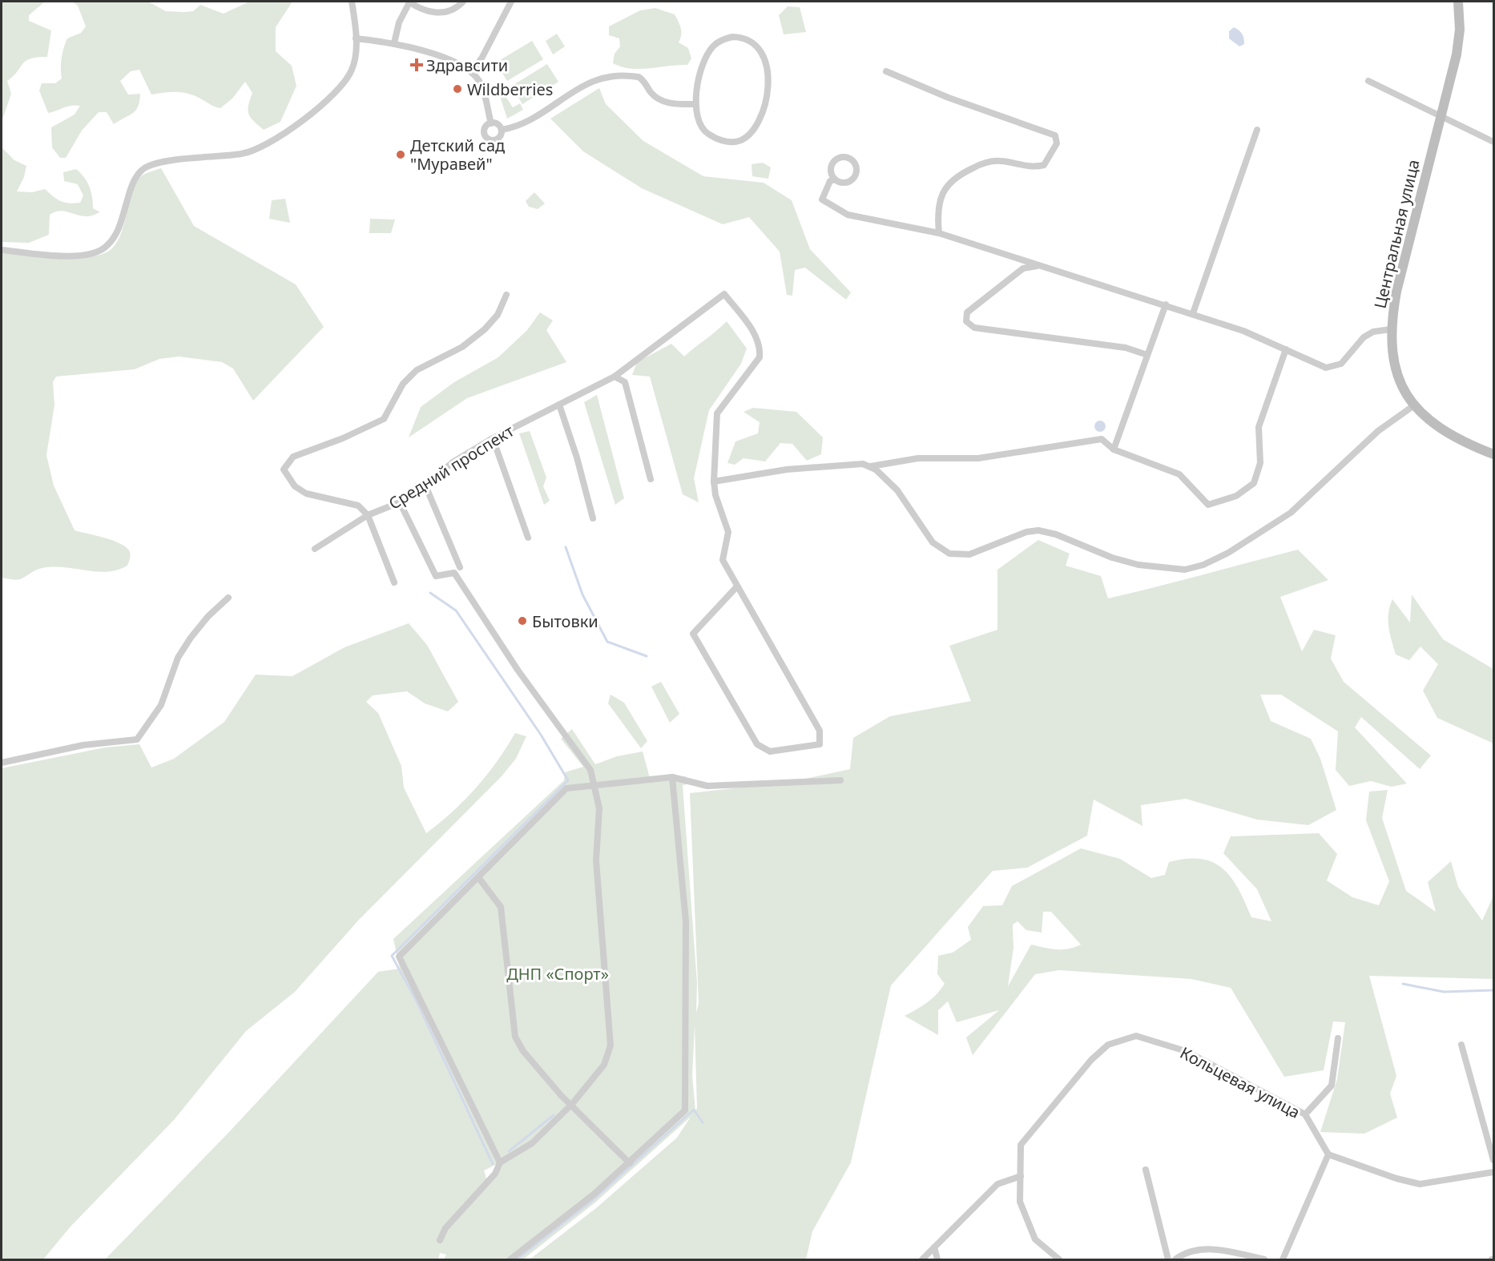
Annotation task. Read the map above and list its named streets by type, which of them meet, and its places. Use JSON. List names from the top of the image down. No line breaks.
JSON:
{"streets":{"street":["Центральная улица","Средний проспект","Кольцевая улица"]},"parks":["ДНП «Спорт»"],"places":{"health":["Здравсити"],"other":["Wildberries","Детский сад \"Муравей\"","Бытовки"]}}
